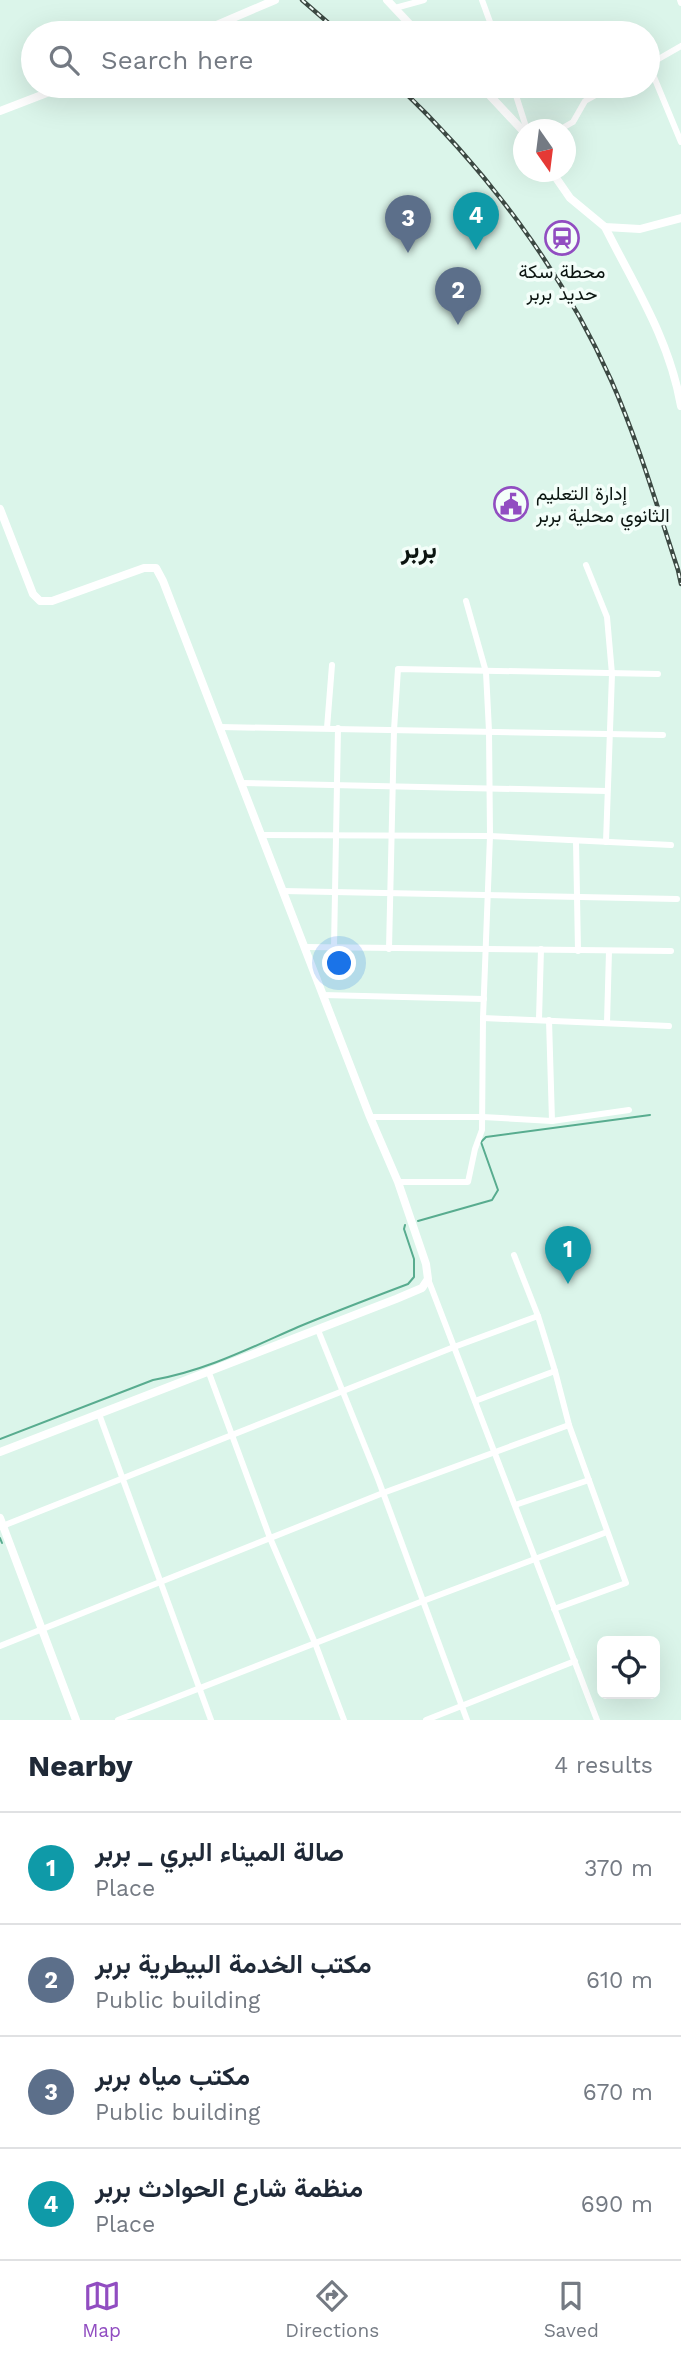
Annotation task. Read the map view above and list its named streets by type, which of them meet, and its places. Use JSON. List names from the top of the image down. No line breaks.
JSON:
{"districts":["بربر"],"places":{"station":["محطة سكة حديد بربر"],"public building":["إدارة التعليم الثانوي محلية بربر"]},"north":"bottom","page":{"search":"Search here","pins":["4","3","2","1"],"heading":["Nearby","4 results"],"list":[{"mark":"1","name":"صالة الميناء البري _ بربر","note":"Place","value":"370 m"},{"mark":"2","name":"مكتب الخدمة البيطرية بربر","note":"Public building","value":"610 m"},{"mark":"3","name":"مكتب مياه بربر","note":"Public building","value":"670 m"},{"mark":"4","name":"منظمة شارع الحوادث بربر","note":"Place","value":"690 m"}],"nav":["Map","Directions","Saved"]}}
